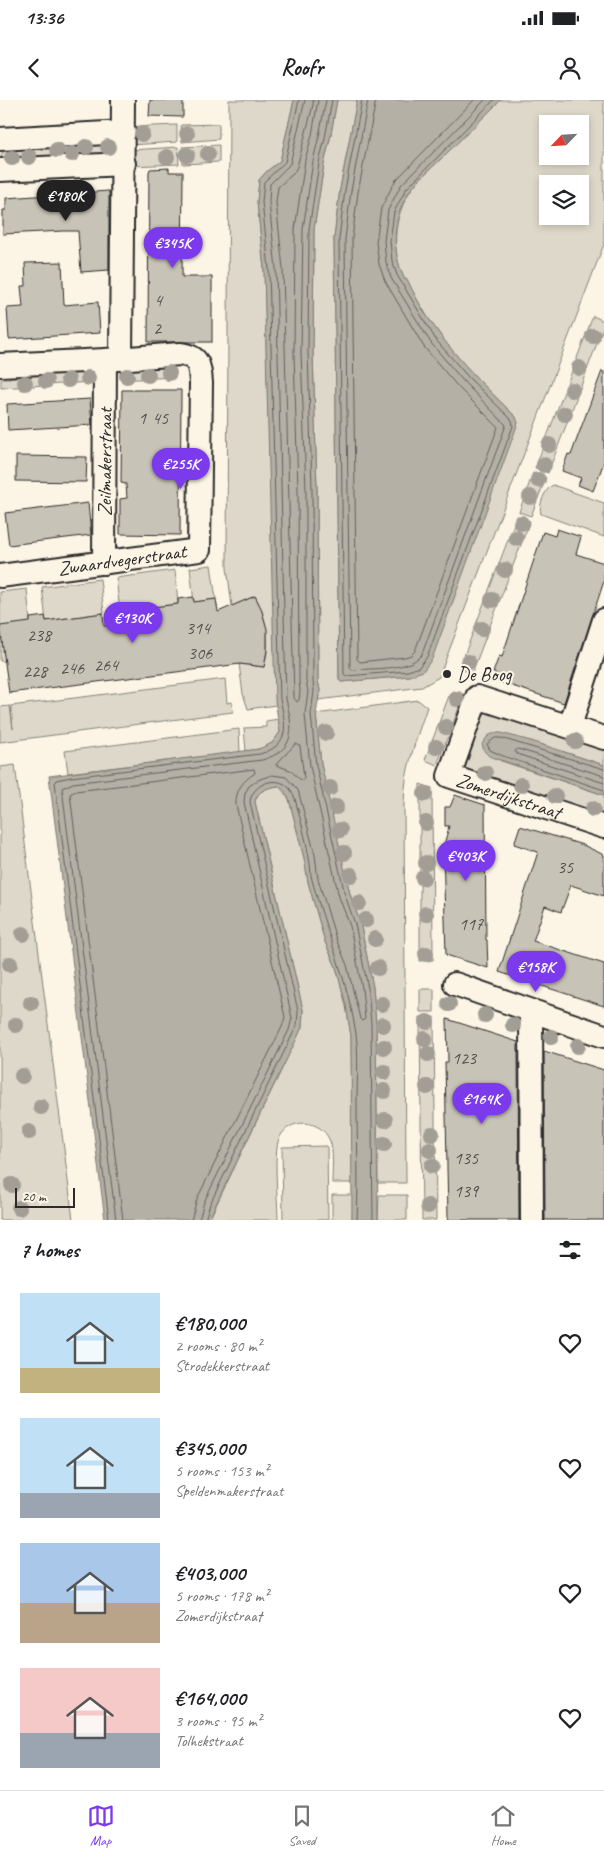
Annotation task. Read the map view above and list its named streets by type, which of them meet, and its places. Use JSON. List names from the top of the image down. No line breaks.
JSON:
{"streets":{"street":["Zeilmakerstraat","Zwaardvegerstraat","Zomerdijkstraat"]},"crossings":[["Zeilmakerstraat","Zwaardvegerstraat"]],"places":["De Boog"],"house_numbers":["4","2","1","45","314","238","306","264","246","228","35","117","123","135","139"],"scale_bar":"20 m","north":"bottom left","page":{"status":"13:36","header":"Roofr","price":["€180K","€345K","€255K","€130K","€403K","€158K","€164K"],"scale":"20 m","heading":"7 homes","list":[{"name":"€180,000","note":"2 rooms · 80 m² · Strodekkerstraat"},{"name":"€345,000","note":"5 rooms · 153 m² · Speldenmakerstraat"},{"name":"€403,000","note":"5 rooms · 178 m² · Zomerdijkstraat"},{"name":"€164,000","note":"3 rooms · 95 m² · Tolhekstraat"}],"tabs":["Map","Saved","Home"]}}
